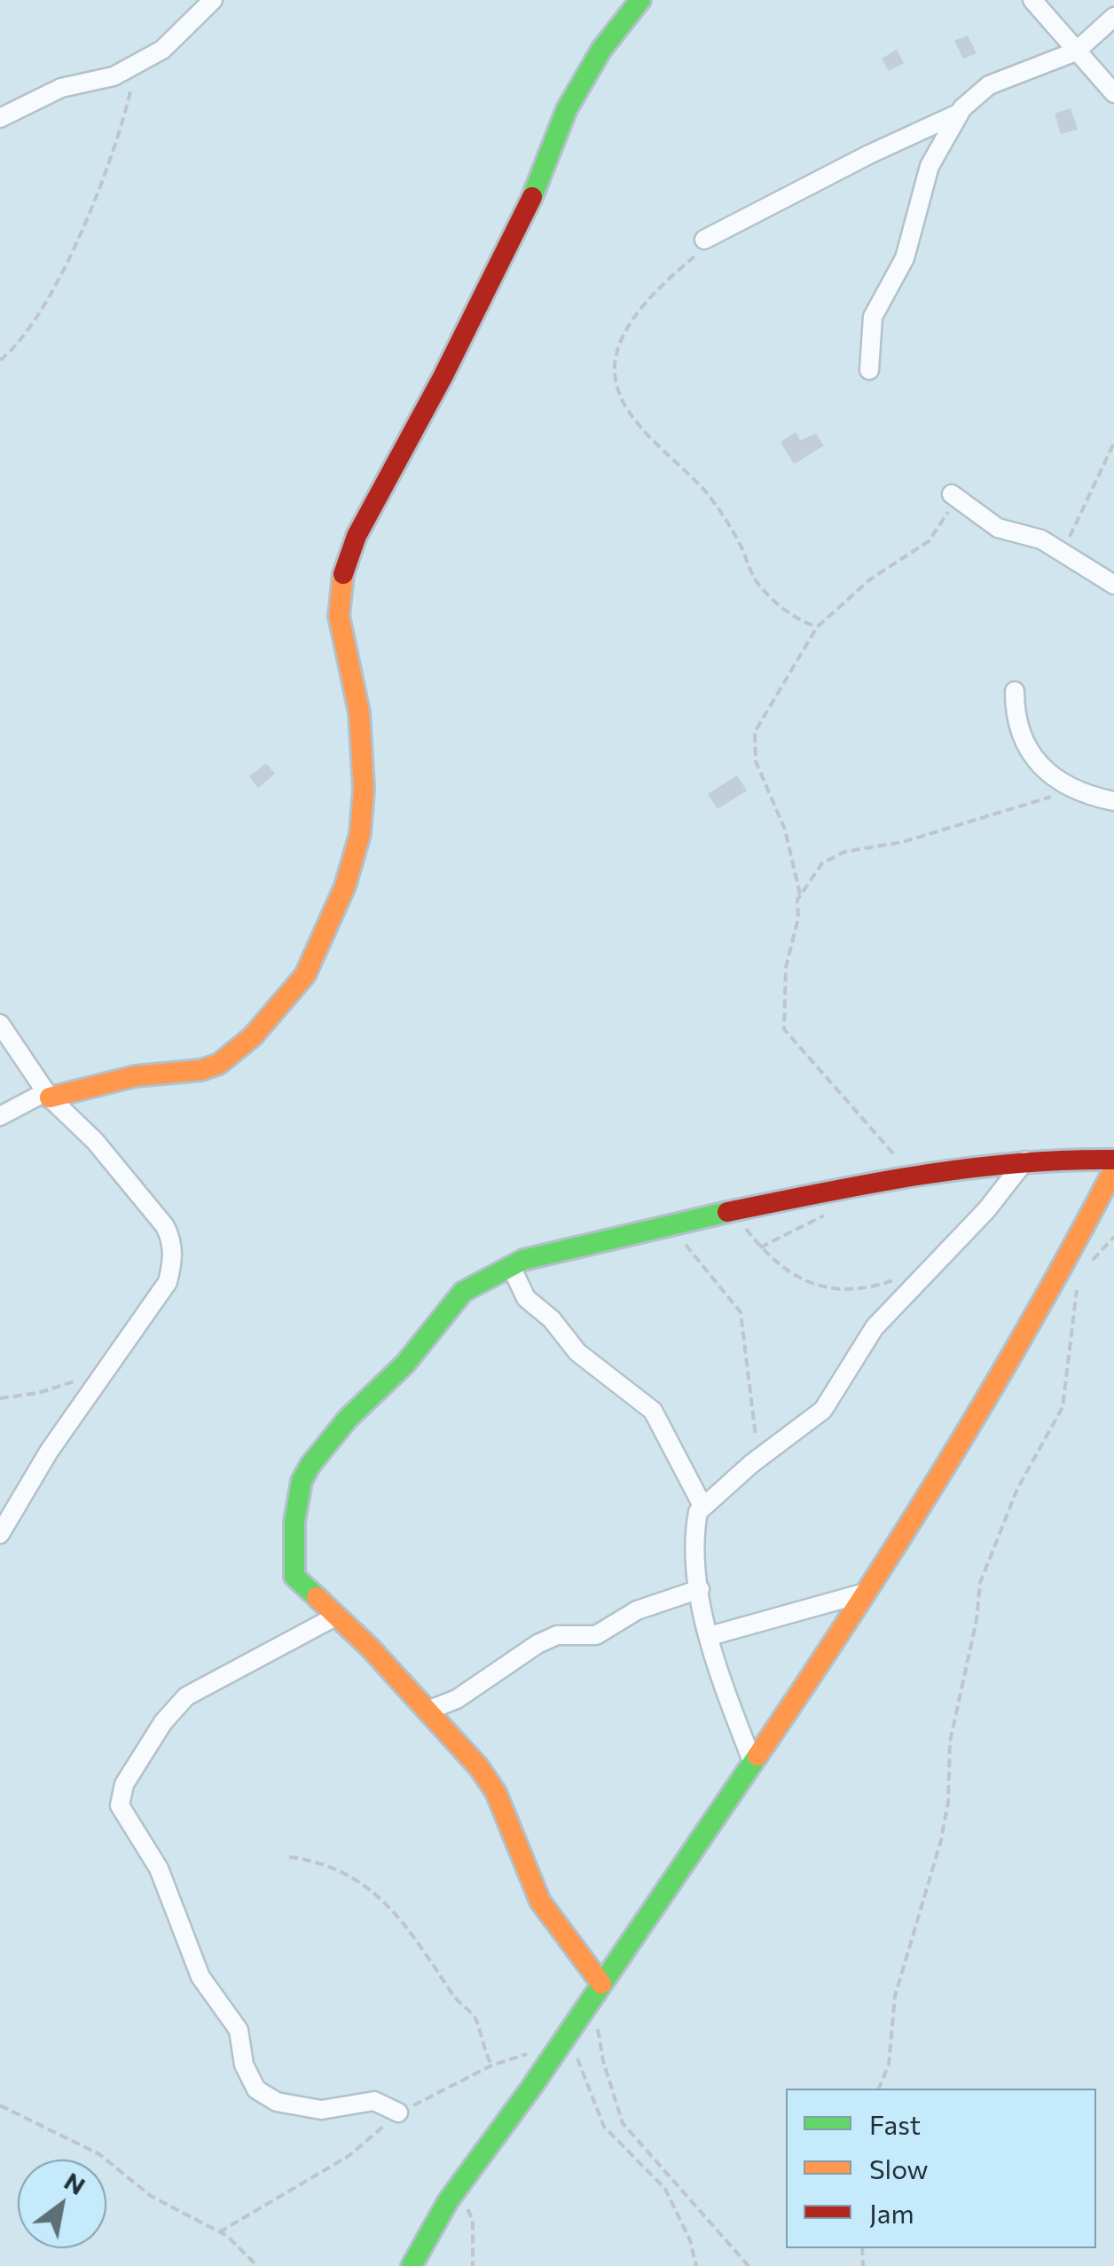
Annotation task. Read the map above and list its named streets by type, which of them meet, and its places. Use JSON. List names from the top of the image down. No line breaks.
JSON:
{"legend":["Fast","Slow","Jam"],"north":"top right"}
